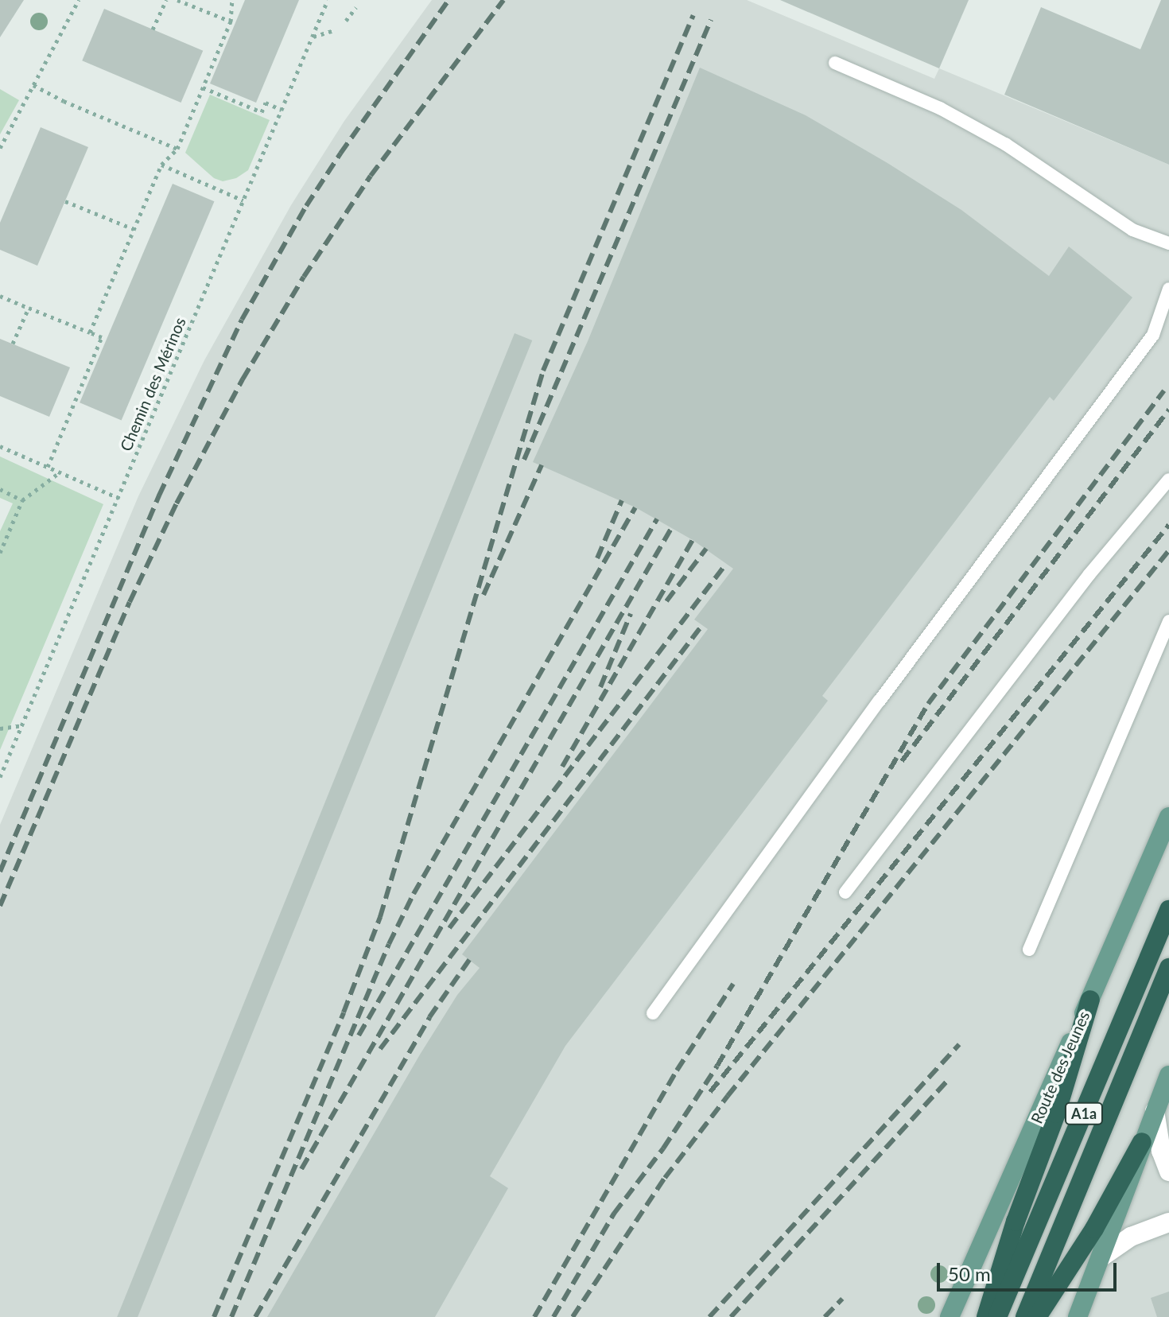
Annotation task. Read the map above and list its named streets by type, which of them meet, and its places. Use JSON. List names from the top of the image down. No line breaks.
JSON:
{"streets":{"highway":["A1a"],"main road":["Route des Jeunes"],"path":["Chemin des Mérinos"]},"crossings":[["Route des Jeunes","A1a"]],"scale_bar":"50 m"}
